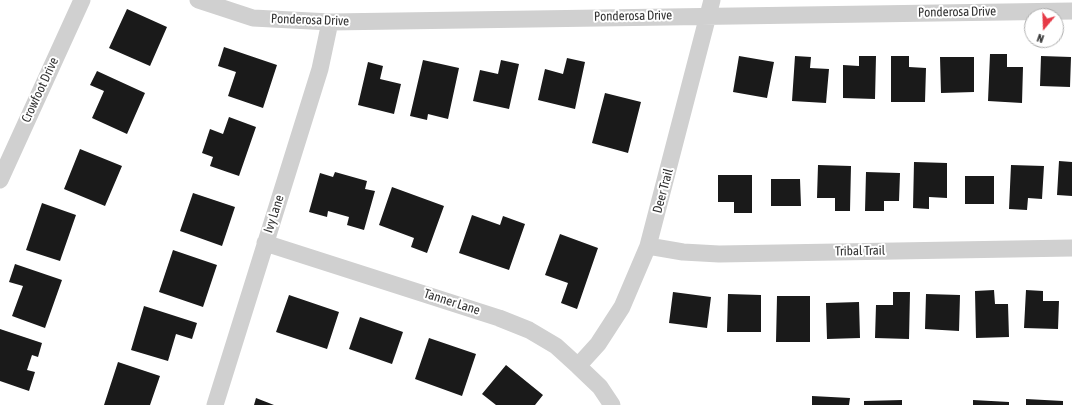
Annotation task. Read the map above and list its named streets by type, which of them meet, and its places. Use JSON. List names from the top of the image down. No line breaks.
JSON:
{"streets":{"street":["Ponderosa Drive","Crowfoot Drive","Deer Trail","Ivy Lane","Tribal Trail","Tanner Lane"]},"crossings":[["Ponderosa Drive","Deer Trail"],["Ponderosa Drive","Ivy Lane"],["Deer Trail","Tribal Trail"],["Deer Trail","Tanner Lane"],["Ivy Lane","Tanner Lane"]],"north":"bottom"}
